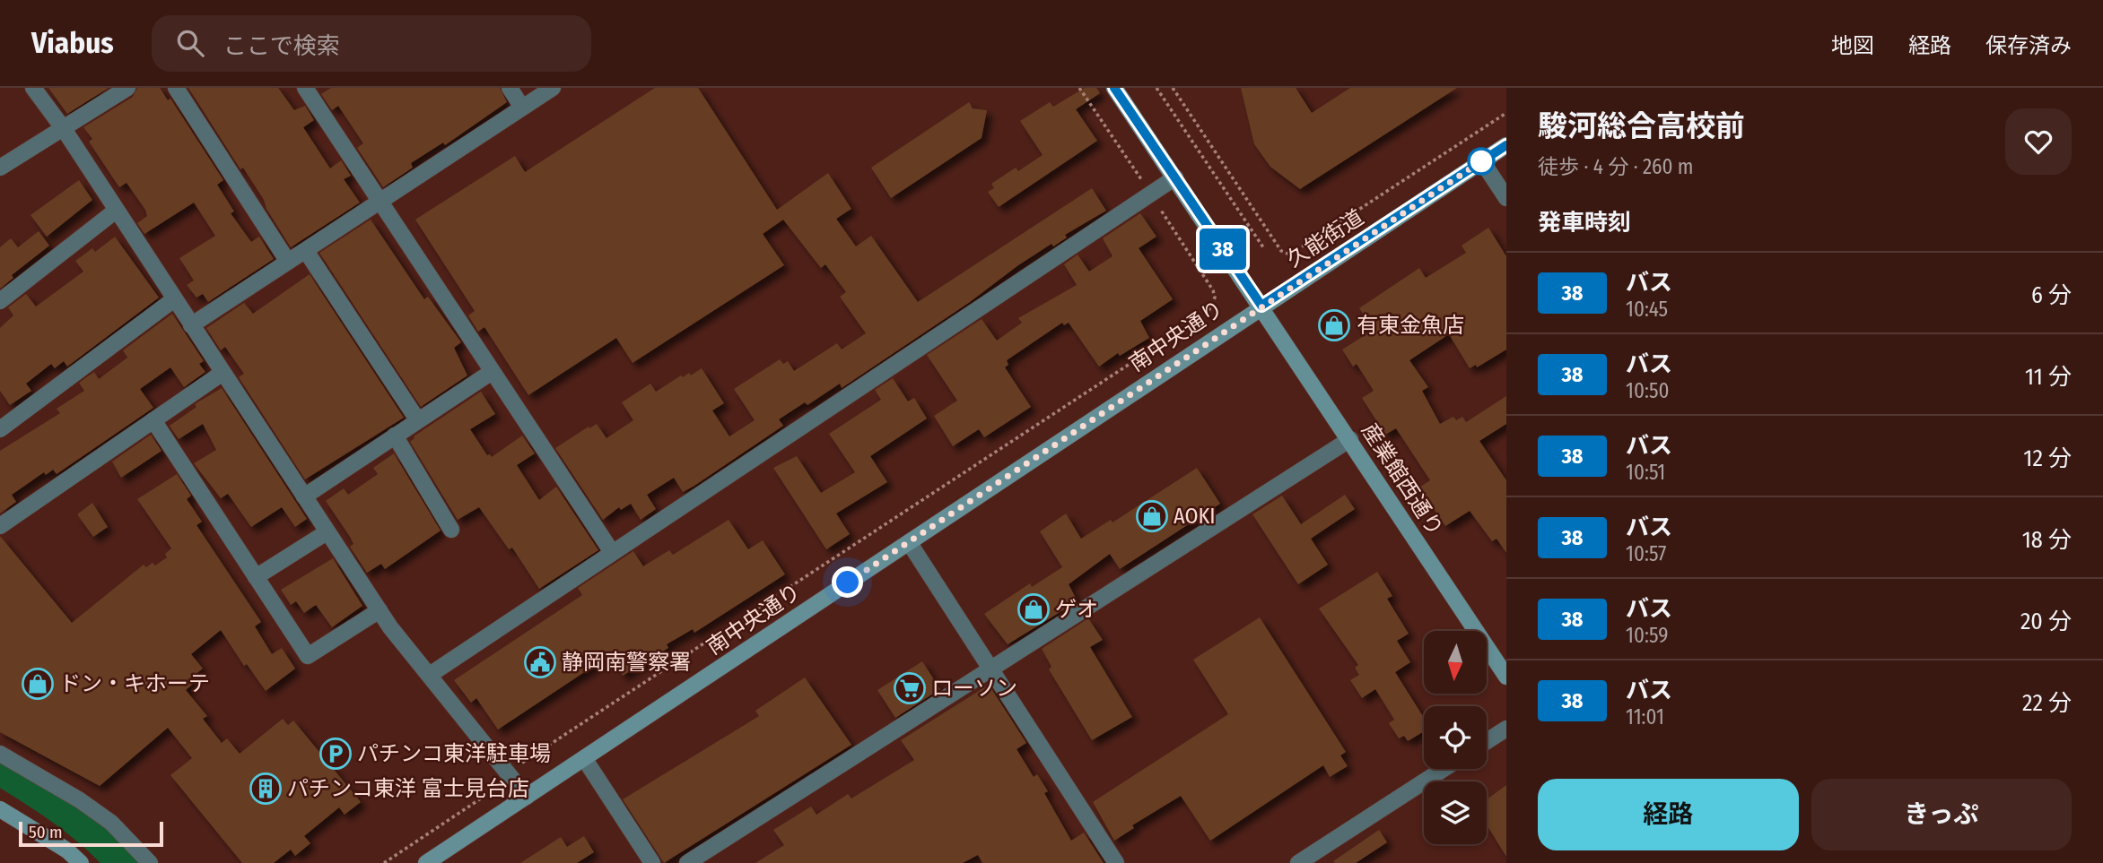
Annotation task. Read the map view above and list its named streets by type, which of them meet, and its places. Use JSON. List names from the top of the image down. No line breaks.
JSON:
{"streets":{"street":["久能街道","南中央通り","産業館西通り"]},"crossings":[["久能街道","南中央通り"],["久能街道","産業館西通り"],["南中央通り","産業館西通り"]],"places":{"shop":["有東金魚店","AOKI","ゲオ","ドン・キホーテ"],"public building":["静岡南警察署"],"supermarket":["ローソン"],"parking":["パチンコ東洋駐車場"],"building":["パチンコ東洋 富士見台店"]},"lines":["bus line 38"],"scale_bar":"50 m","north":"bottom","page":{"header":"Viabus","search":"ここで検索","nav":["地図","経路","保存済み"],"on_map":"38","heading":[["駿河総合高校前","徒歩 · 4 分 · 260 m"],"発車時刻"],"list":[{"mark":"38","name":"バス","note":"10:45","value":"6 分"},{"mark":"38","name":"バス","note":"10:50","value":"11 分"},{"mark":"38","name":"バス","note":"10:51","value":"12 分"},{"mark":"38","name":"バス","note":"10:57","value":"18 分"},{"mark":"38","name":"バス","note":"10:59","value":"20 分"},{"mark":"38","name":"バス","note":"11:01","value":"22 分"}],"buttons":["経路","きっぷ"],"scale":"50 m"}}
